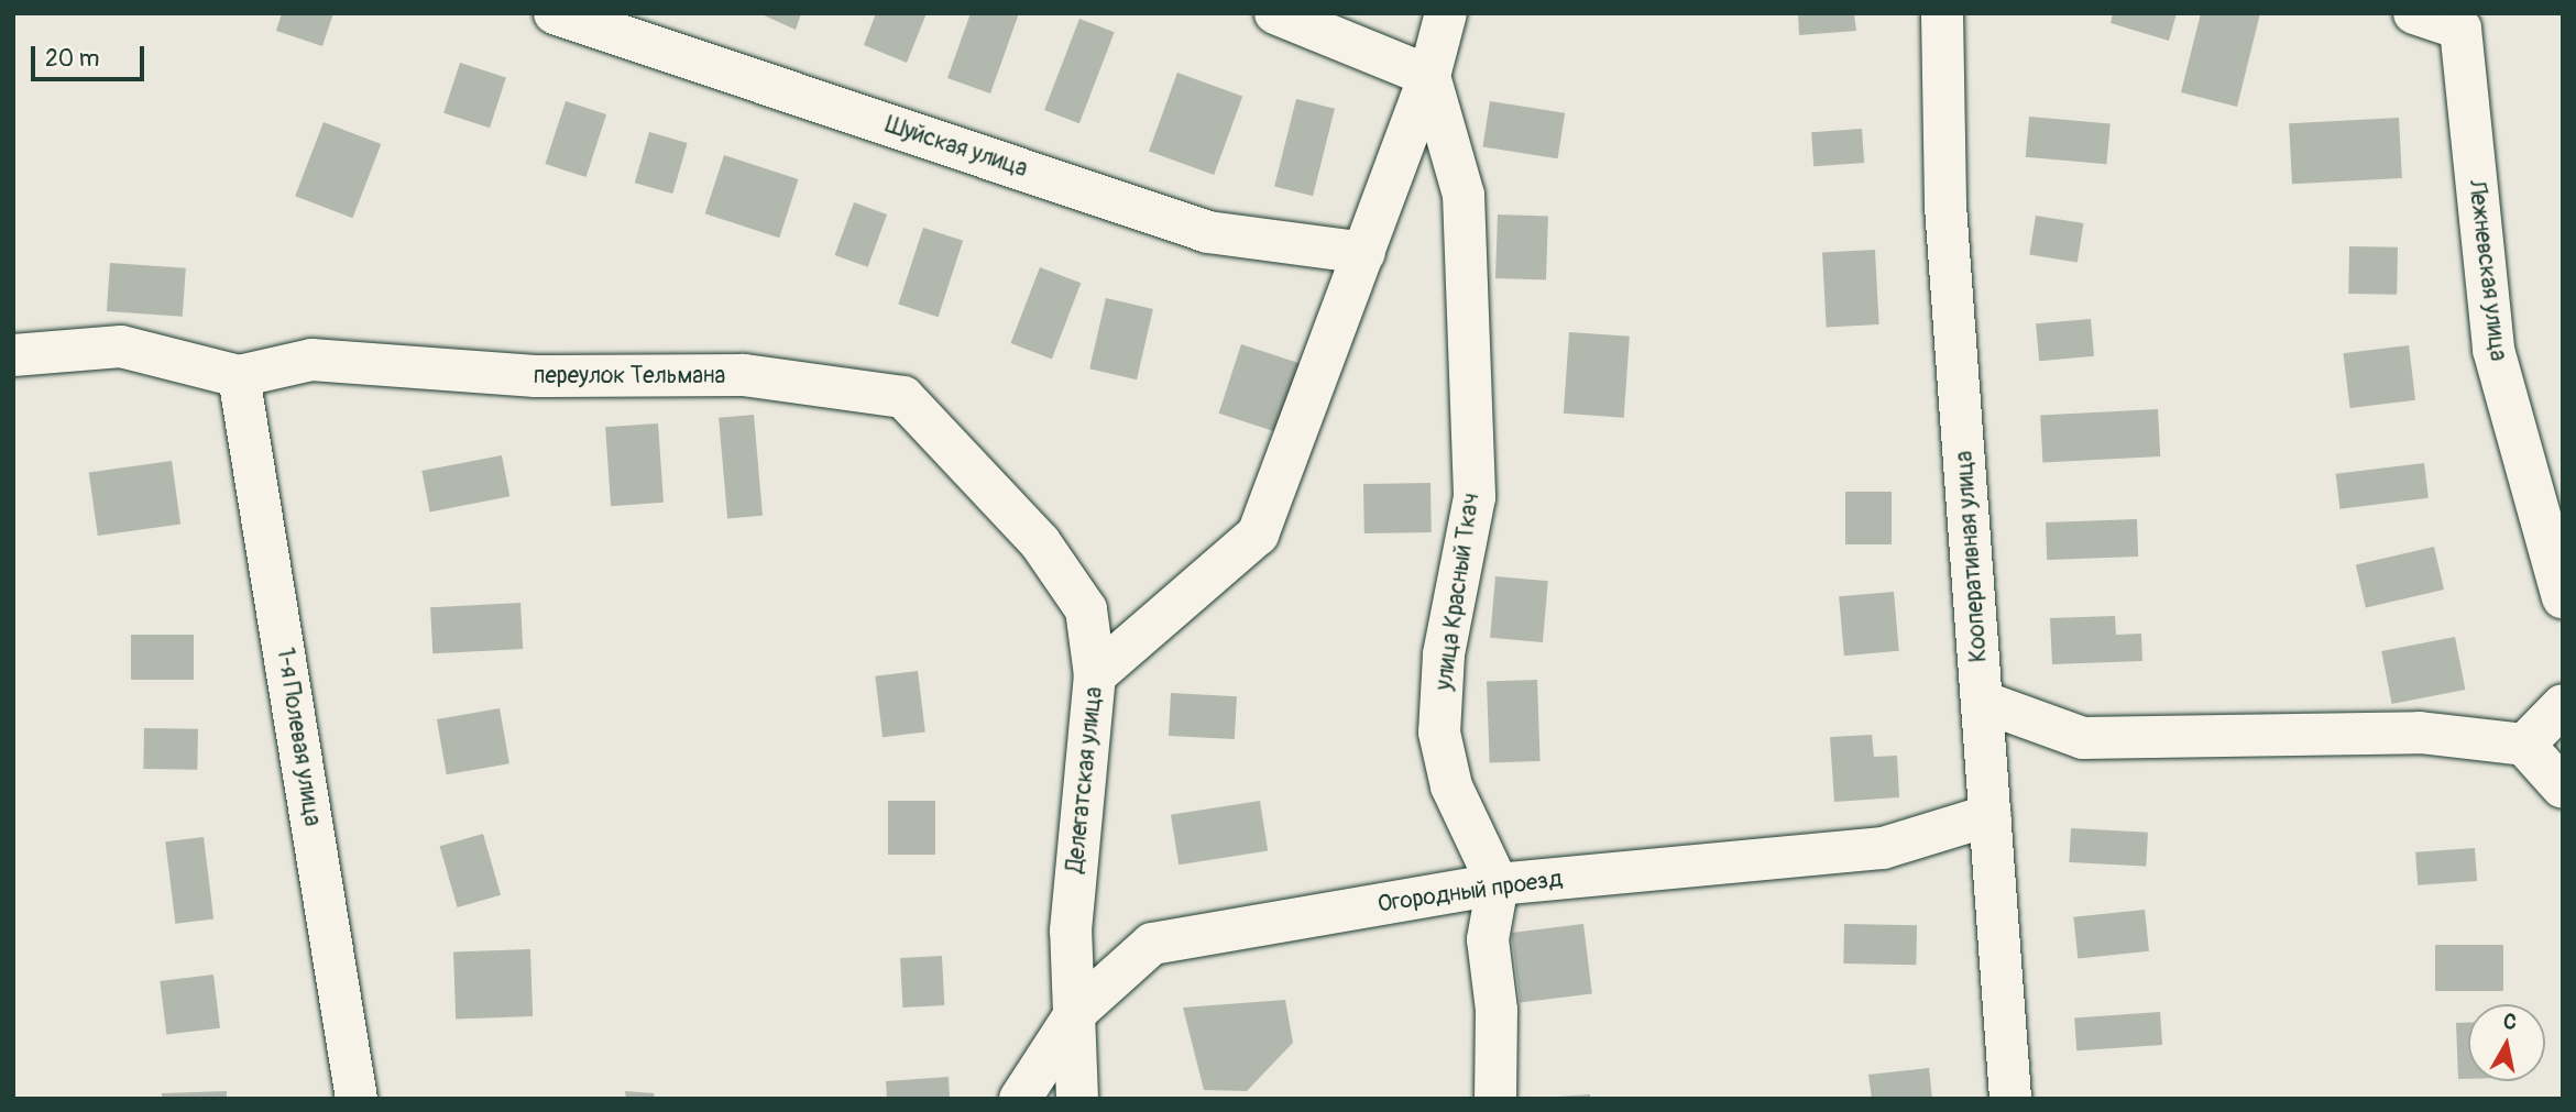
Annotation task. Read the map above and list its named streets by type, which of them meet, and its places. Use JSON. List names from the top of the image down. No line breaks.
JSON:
{"streets":{"street":["Шуйская улица","Лежневская улица","переулок Тельмана","Кооперативная улица","улица Красный Ткач","1-я Полевая улица","Делегатская улица","Огородный проезд"]},"crossings":[["Шуйская улица","Делегатская улица"],["переулок Тельмана","1-я Полевая улица"],["переулок Тельмана","Делегатская улица"],["Кооперативная улица","Огородный проезд"],["улица Красный Ткач","Огородный проезд"],["Делегатская улица","Огородный проезд"]],"scale_bar":"20 m","north":"top"}
